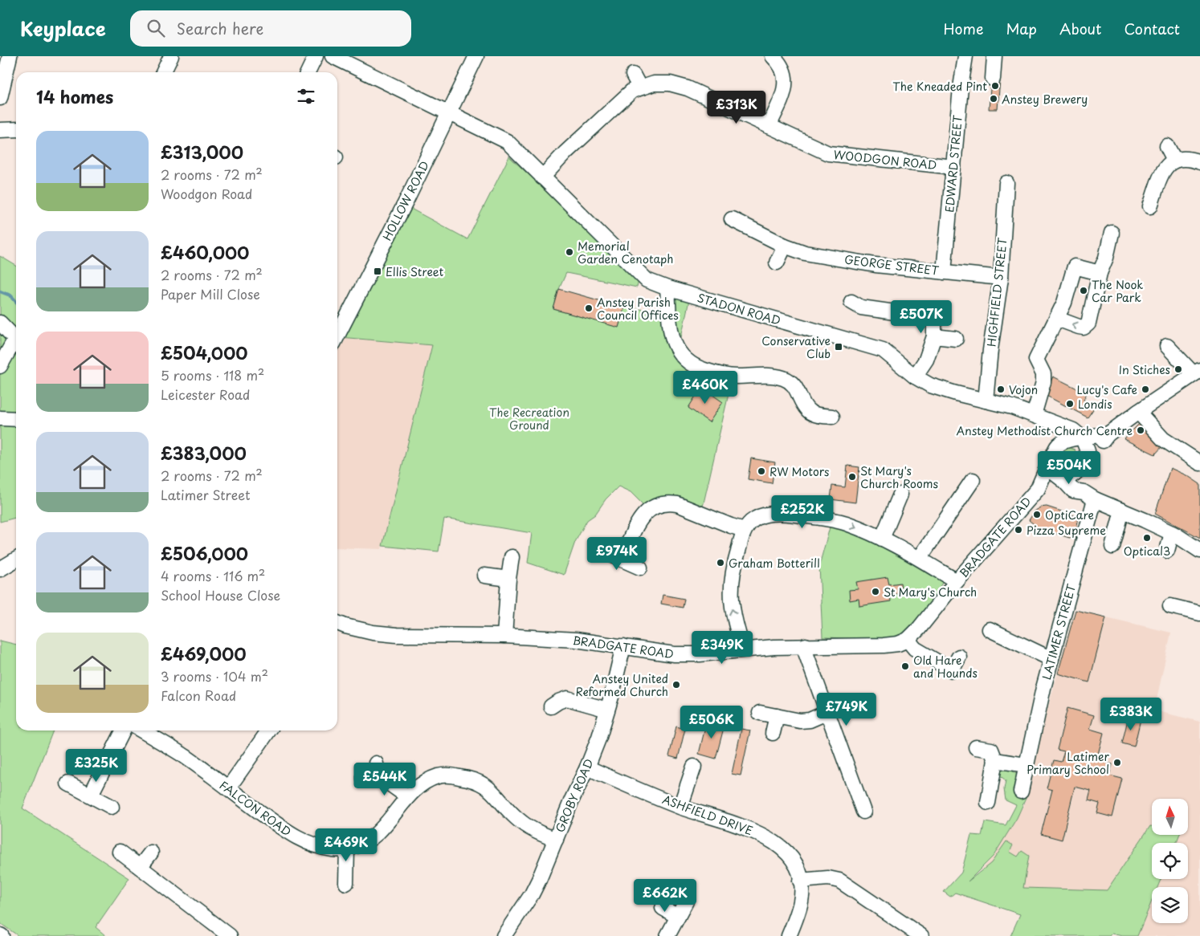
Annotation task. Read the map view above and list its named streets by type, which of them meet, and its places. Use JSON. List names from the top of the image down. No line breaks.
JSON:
{"streets":{"street":["WOODGON ROAD","EDWARD STREET","HOLLOW ROAD","GEORGE STREET","HIGHFIELD STREET","STADON ROAD","BRADGATE ROAD","LATIMER STREET","GROBY ROAD","FALCON ROAD","ASHFIELD DRIVE"]},"crossings":[["WOODGON ROAD","EDWARD STREET"],["WOODGON ROAD","STADON ROAD"],["EDWARD STREET","GEORGE STREET"],["HOLLOW ROAD","STADON ROAD"],["GEORGE STREET","HIGHFIELD STREET"],["HIGHFIELD STREET","STADON ROAD"],["STADON ROAD","BRADGATE ROAD"],["BRADGATE ROAD","GROBY ROAD"],["GROBY ROAD","FALCON ROAD"],["GROBY ROAD","ASHFIELD DRIVE"]],"parks":["The Recreation Ground"],"places":{"other":["The Kneaded Pint","Anstey Brewery","Memorial Garden Cenotaph","The Nook Car Park","Anstey Parish Council Offices","In Stiches","Vojon","Lucy's Cafe","Londis","Anstey Methodist Church Centre","RW Motors","St Mary's Church Rooms","OptiCare","Pizza Supreme","Optical3","Graham Botterill","St Mary's Church","Old Hare and Hounds","Anstey United Reformed Church","Latimer Primary School"],"transit":["Ellis Street","Conservative Club"]},"north":"top","page":{"header":"Keyplace","search":"Search here","nav":["Home","Map","About","Contact"],"heading":"14 homes","price":["£313K","£507K","£460K","£504K","£252K","£974K","£349K","£749K","£383K","£506K","£325K","£544K","£469K","£662K"],"list":[{"name":"£313,000","note":"2 rooms · 72 m² · Woodgon Road"},{"name":"£460,000","note":"2 rooms · 72 m² · Paper Mill Close"},{"name":"£504,000","note":"5 rooms · 118 m² · Leicester Road"},{"name":"£383,000","note":"2 rooms · 72 m² · Latimer Street"},{"name":"£506,000","note":"4 rooms · 116 m² · School House Close"},{"name":"£469,000","note":"3 rooms · 104 m² · Falcon Road"}]}}
